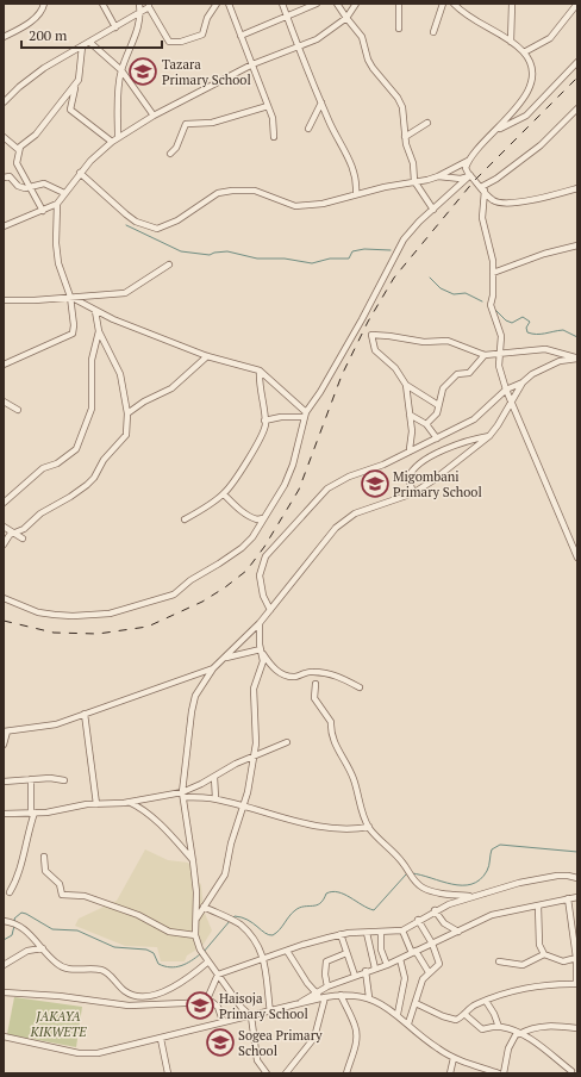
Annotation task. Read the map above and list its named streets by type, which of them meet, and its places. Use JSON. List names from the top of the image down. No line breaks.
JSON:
{"parks":["JAKAYA KIKWETE"],"places":{"school or university":["Tazara Primary School","Migombani Primary School","Haisoja Primary School","Sogea Primary School"]},"scale_bar":"200 m"}
